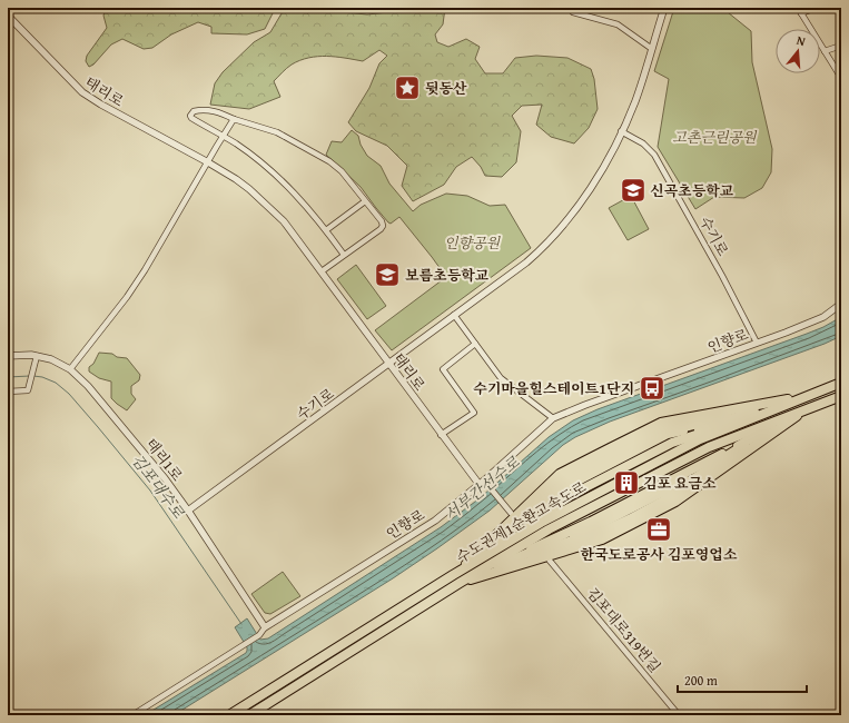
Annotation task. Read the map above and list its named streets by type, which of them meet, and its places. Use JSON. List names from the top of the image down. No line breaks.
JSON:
{"streets":{"highway":["수도권제1순환고속도로"],"street":["태리로","수기로","인향로","태리1로","김포대로319번길"]},"crossings":[["태리로","수기로"],["태리로","인향로"],["수기로","인향로"],["수기로","태리1로"],["인향로","태리1로"]],"water":["김포대수로","서부간선수로"],"parks":["고촌근린공원","인향공원"],"places":{"place":["뒷동산"],"school or university":["신곡초등학교","보름초등학교"],"bus stop":["수기마을힐스테이트1단지"],"building":["김포 요금소"],"office":["한국도로공사 김포영업소"]},"scale_bar":"200 m","north":"top"}
